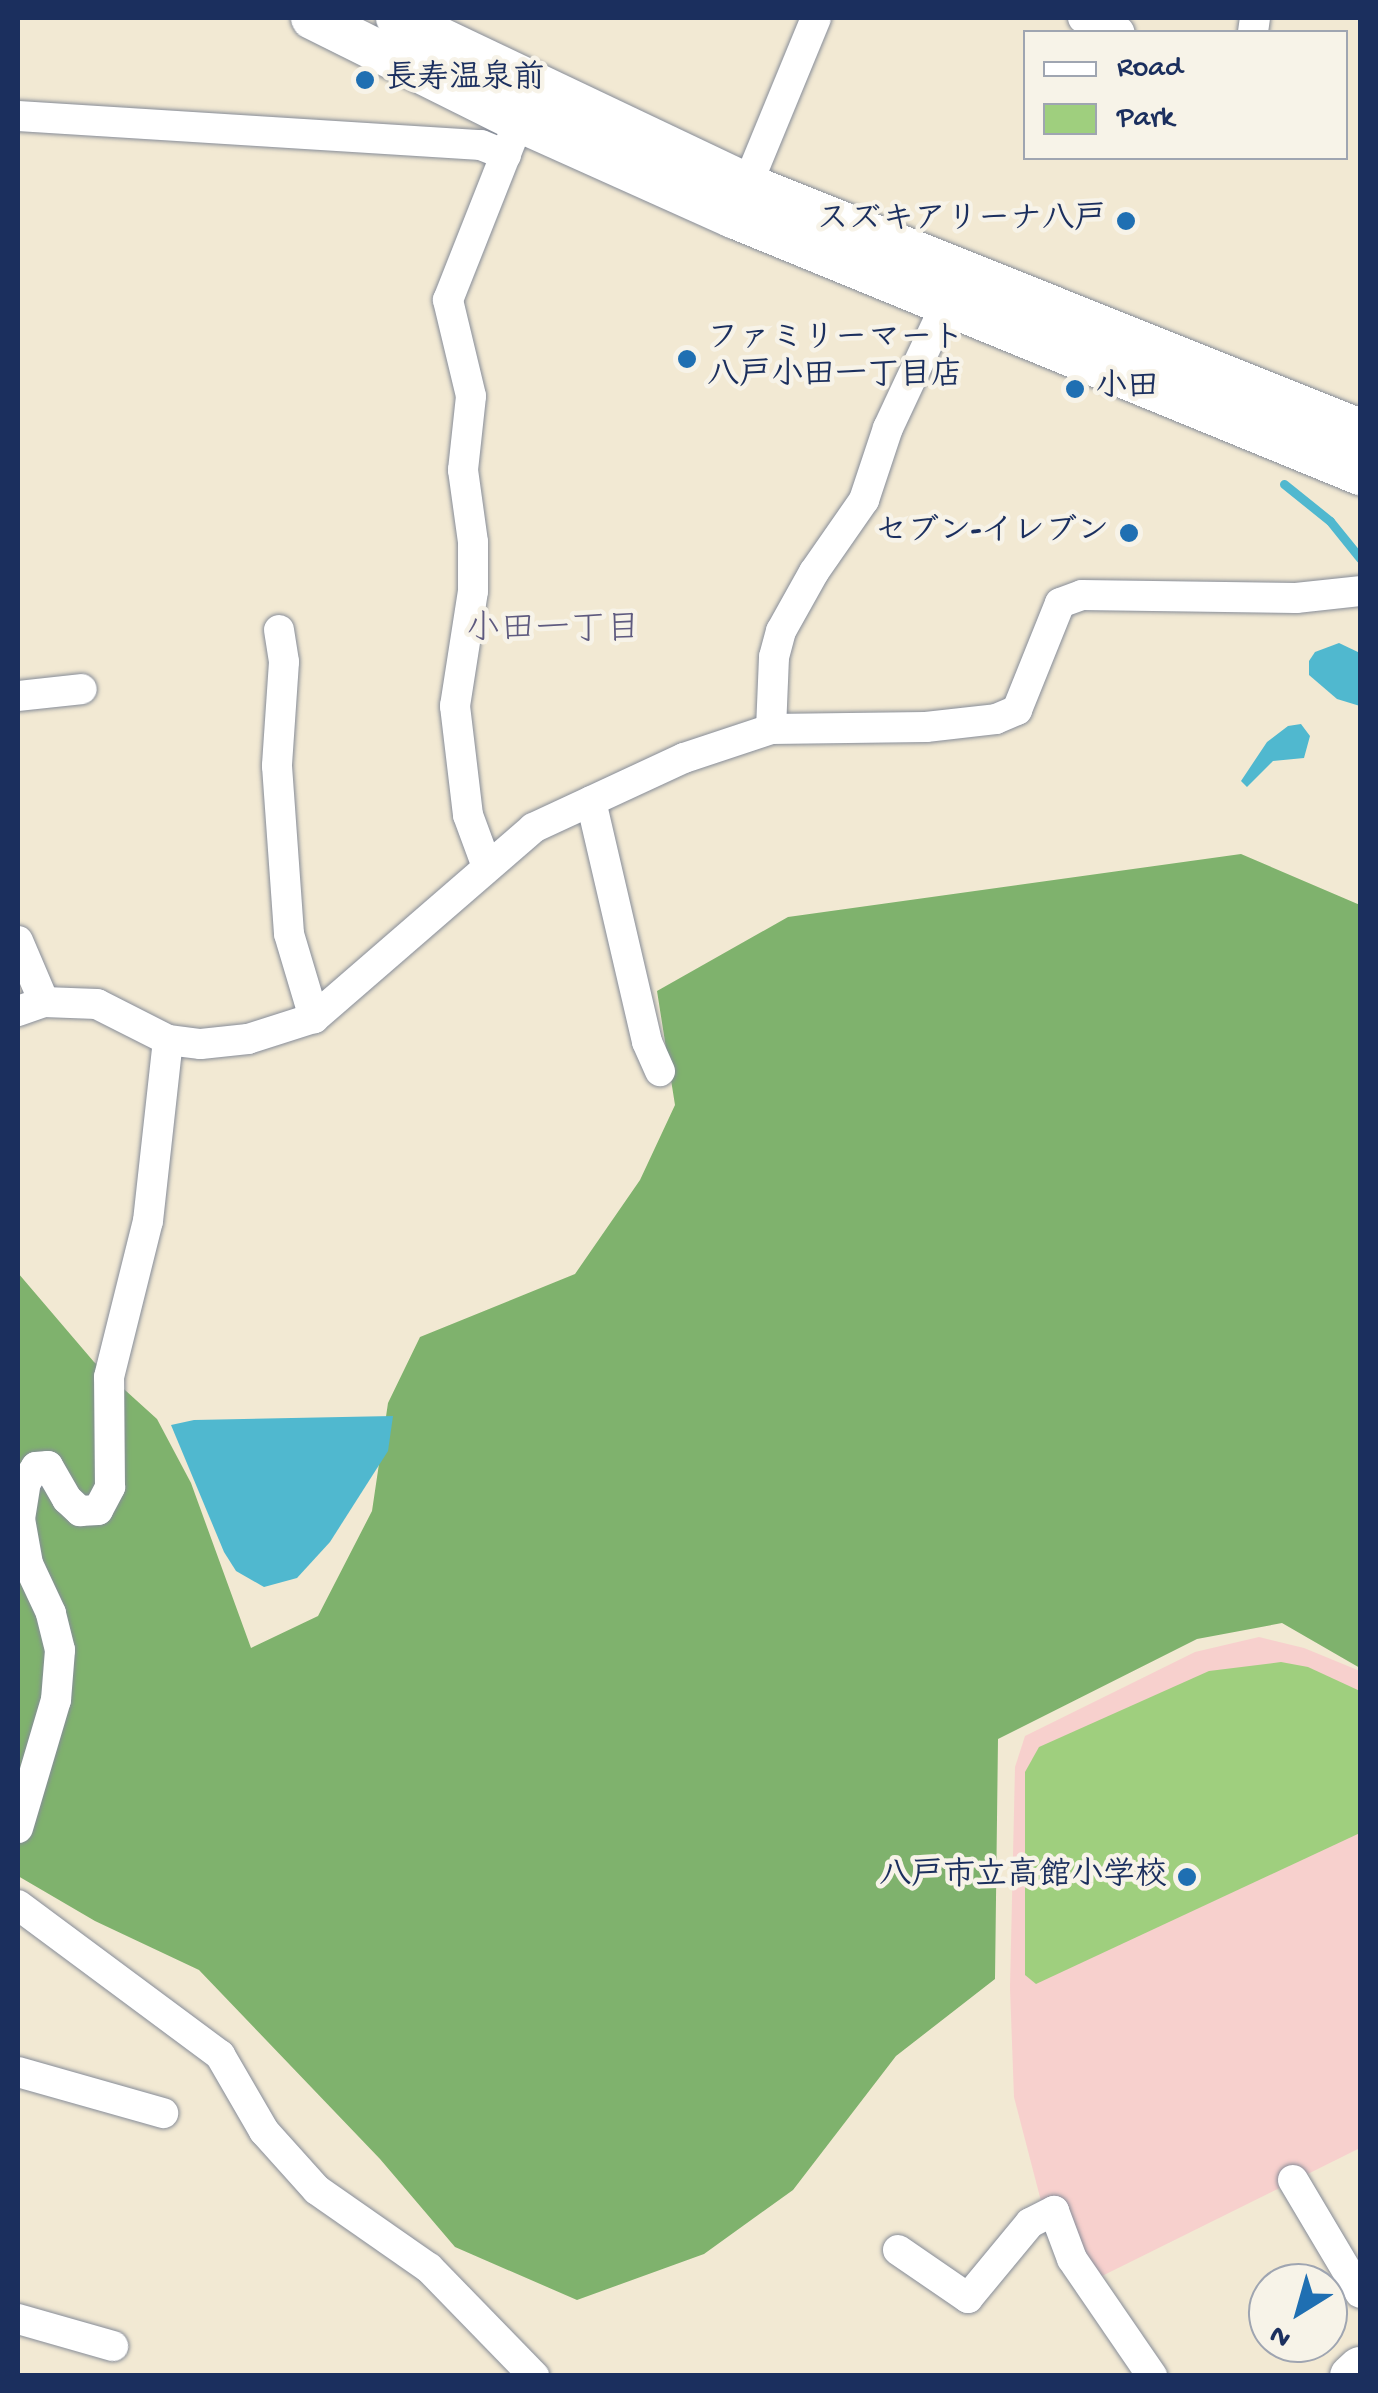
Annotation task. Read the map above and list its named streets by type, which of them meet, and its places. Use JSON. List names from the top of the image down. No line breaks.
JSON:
{"districts":["小田一丁目"],"places":["長寿温泉前","スズキアリーナ八戸","ファミリーマート 八戸小田一丁目店","小田","セブン-イレブン","八戸市立高館小学校"],"legend":["Road","Park"],"north":"bottom left"}
